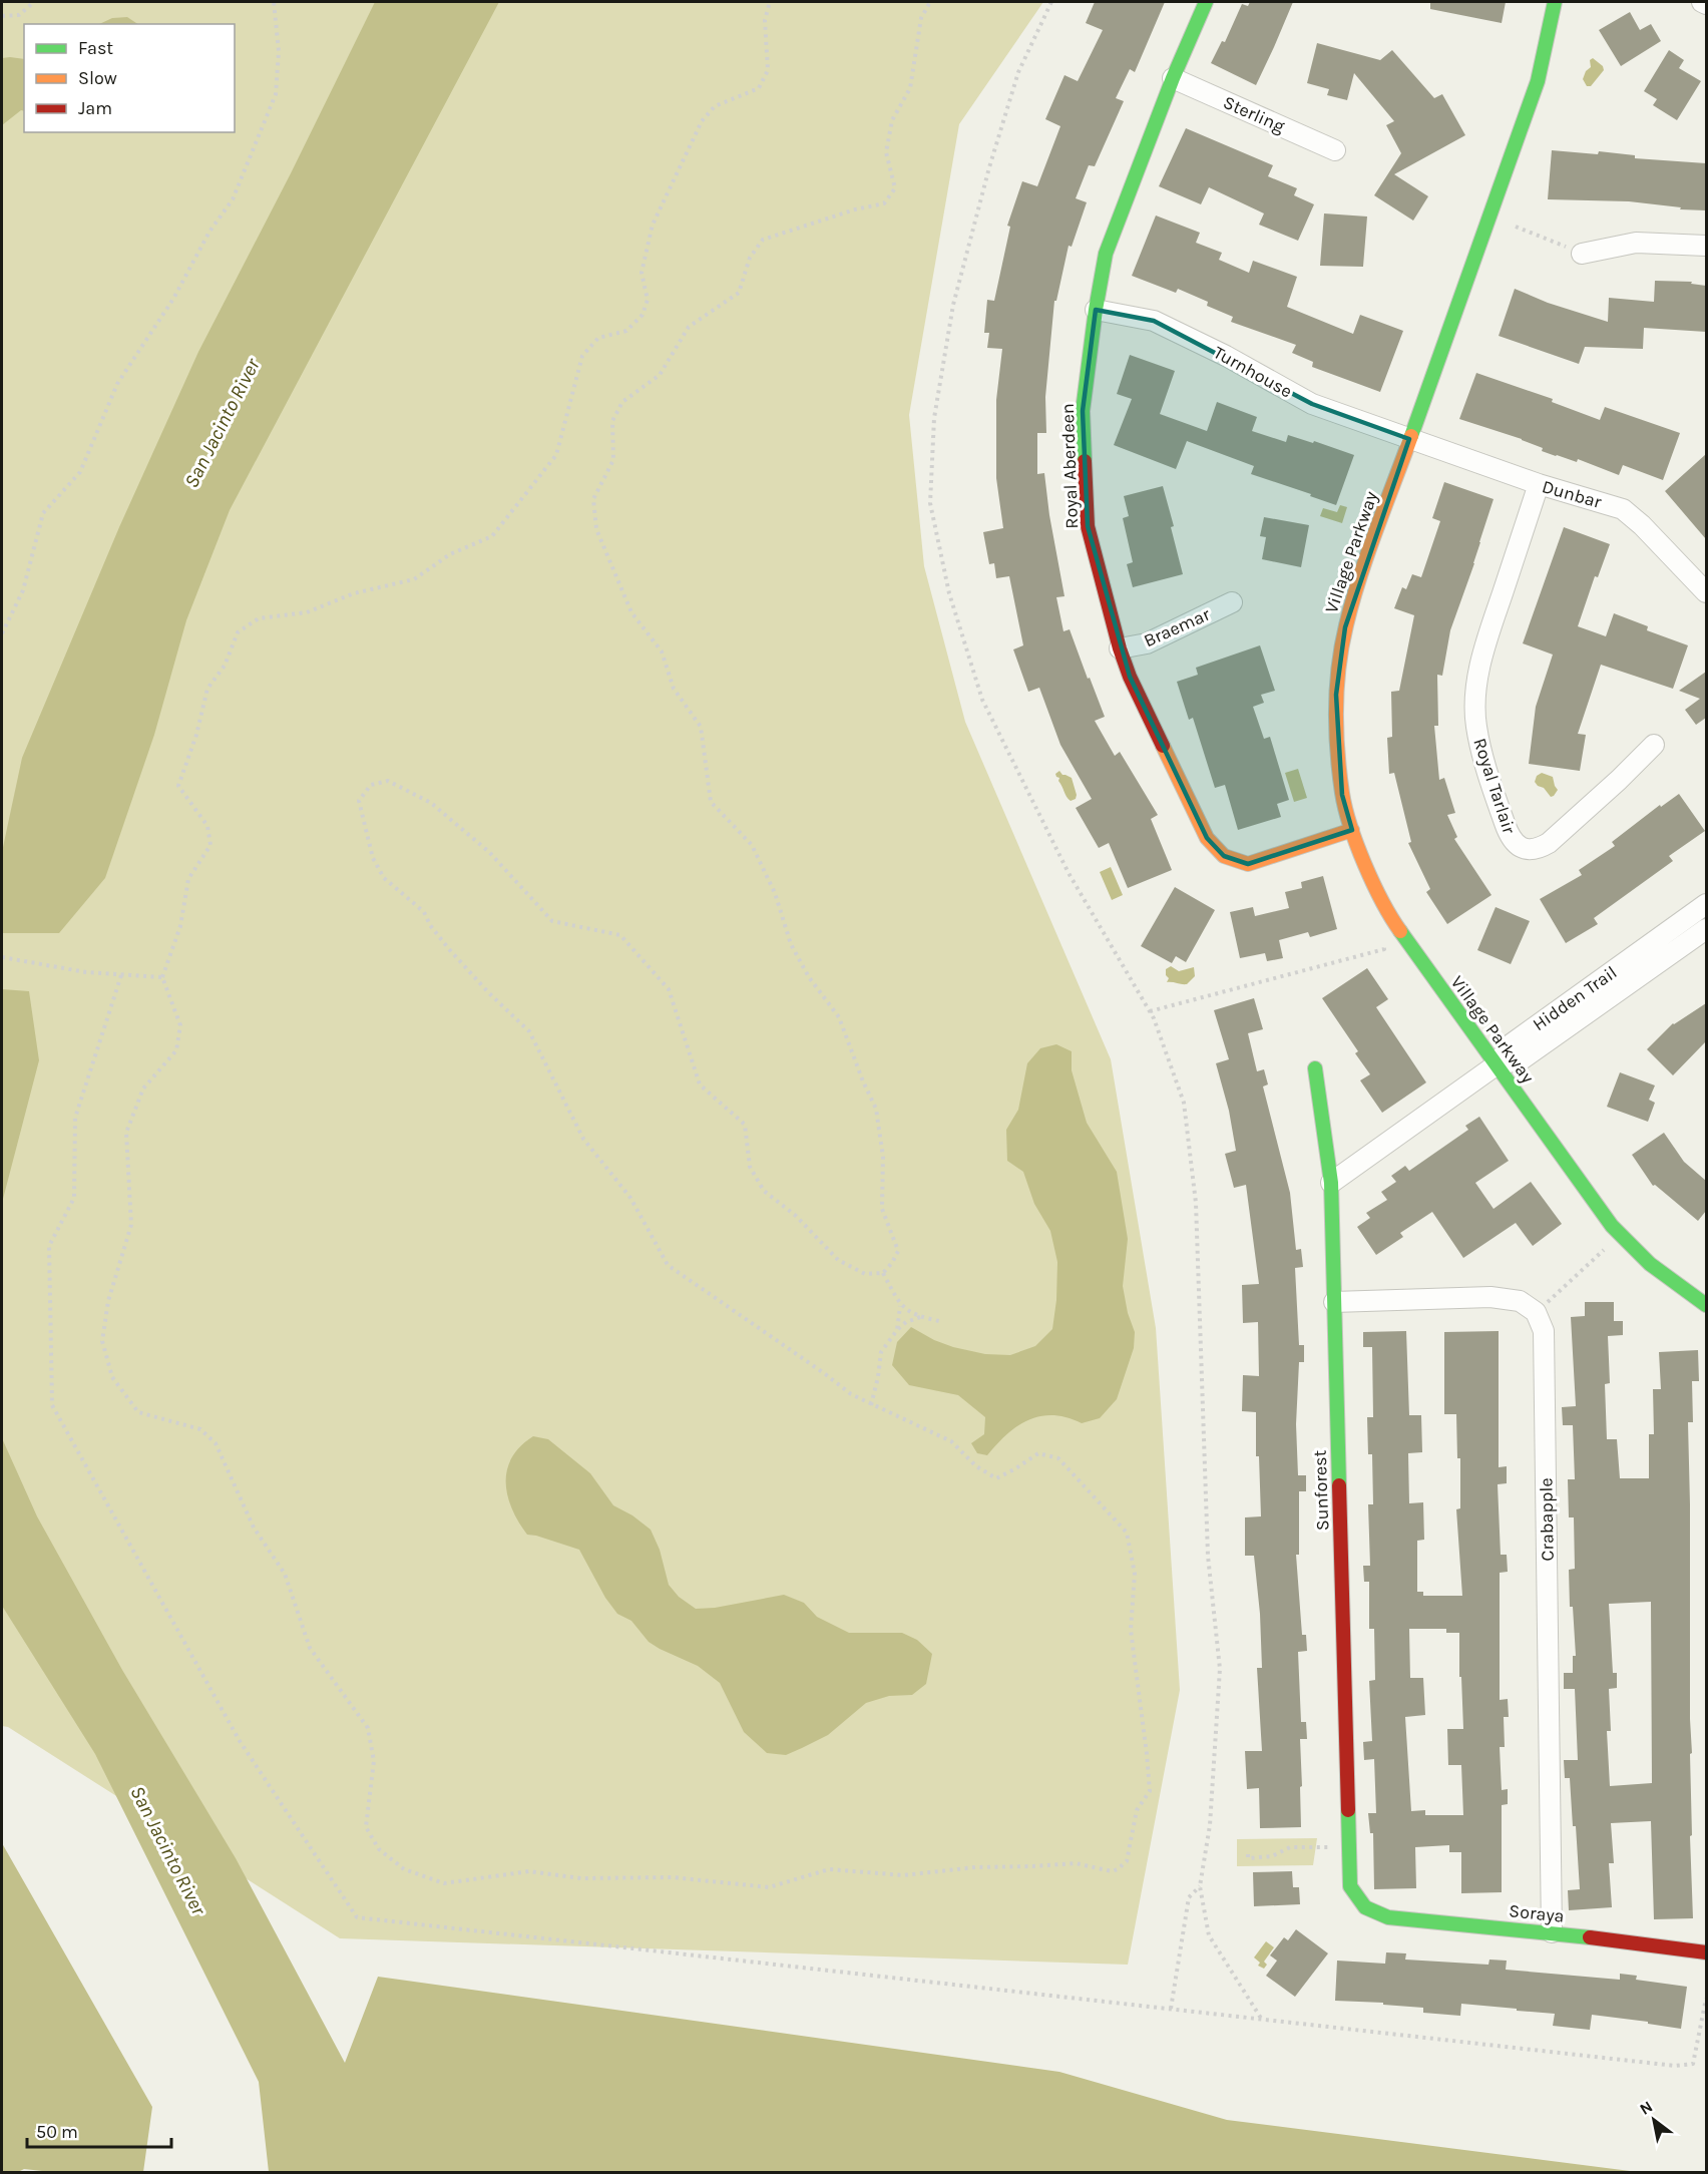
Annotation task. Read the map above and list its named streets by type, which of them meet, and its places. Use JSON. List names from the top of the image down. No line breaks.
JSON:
{"streets":{"street":["Sterling","Turnhouse","Royal Aberdeen","Dunbar","Village Parkway","Braemar","Royal Tarlair","Hidden Trail","Sunforest","Crabapple","Soraya"]},"crossings":[["Sterling","Royal Aberdeen"],["Turnhouse","Royal Aberdeen"],["Turnhouse","Dunbar"],["Turnhouse","Village Parkway"],["Royal Aberdeen","Village Parkway"],["Royal Aberdeen","Braemar"],["Dunbar","Village Parkway"],["Dunbar","Royal Tarlair"],["Village Parkway","Hidden Trail"],["Hidden Trail","Sunforest"],["Sunforest","Soraya"],["Crabapple","Soraya"]],"water":["San Jacinto River"],"legend":["Fast","Slow","Jam"],"scale_bar":"50 m","north":"top left"}
